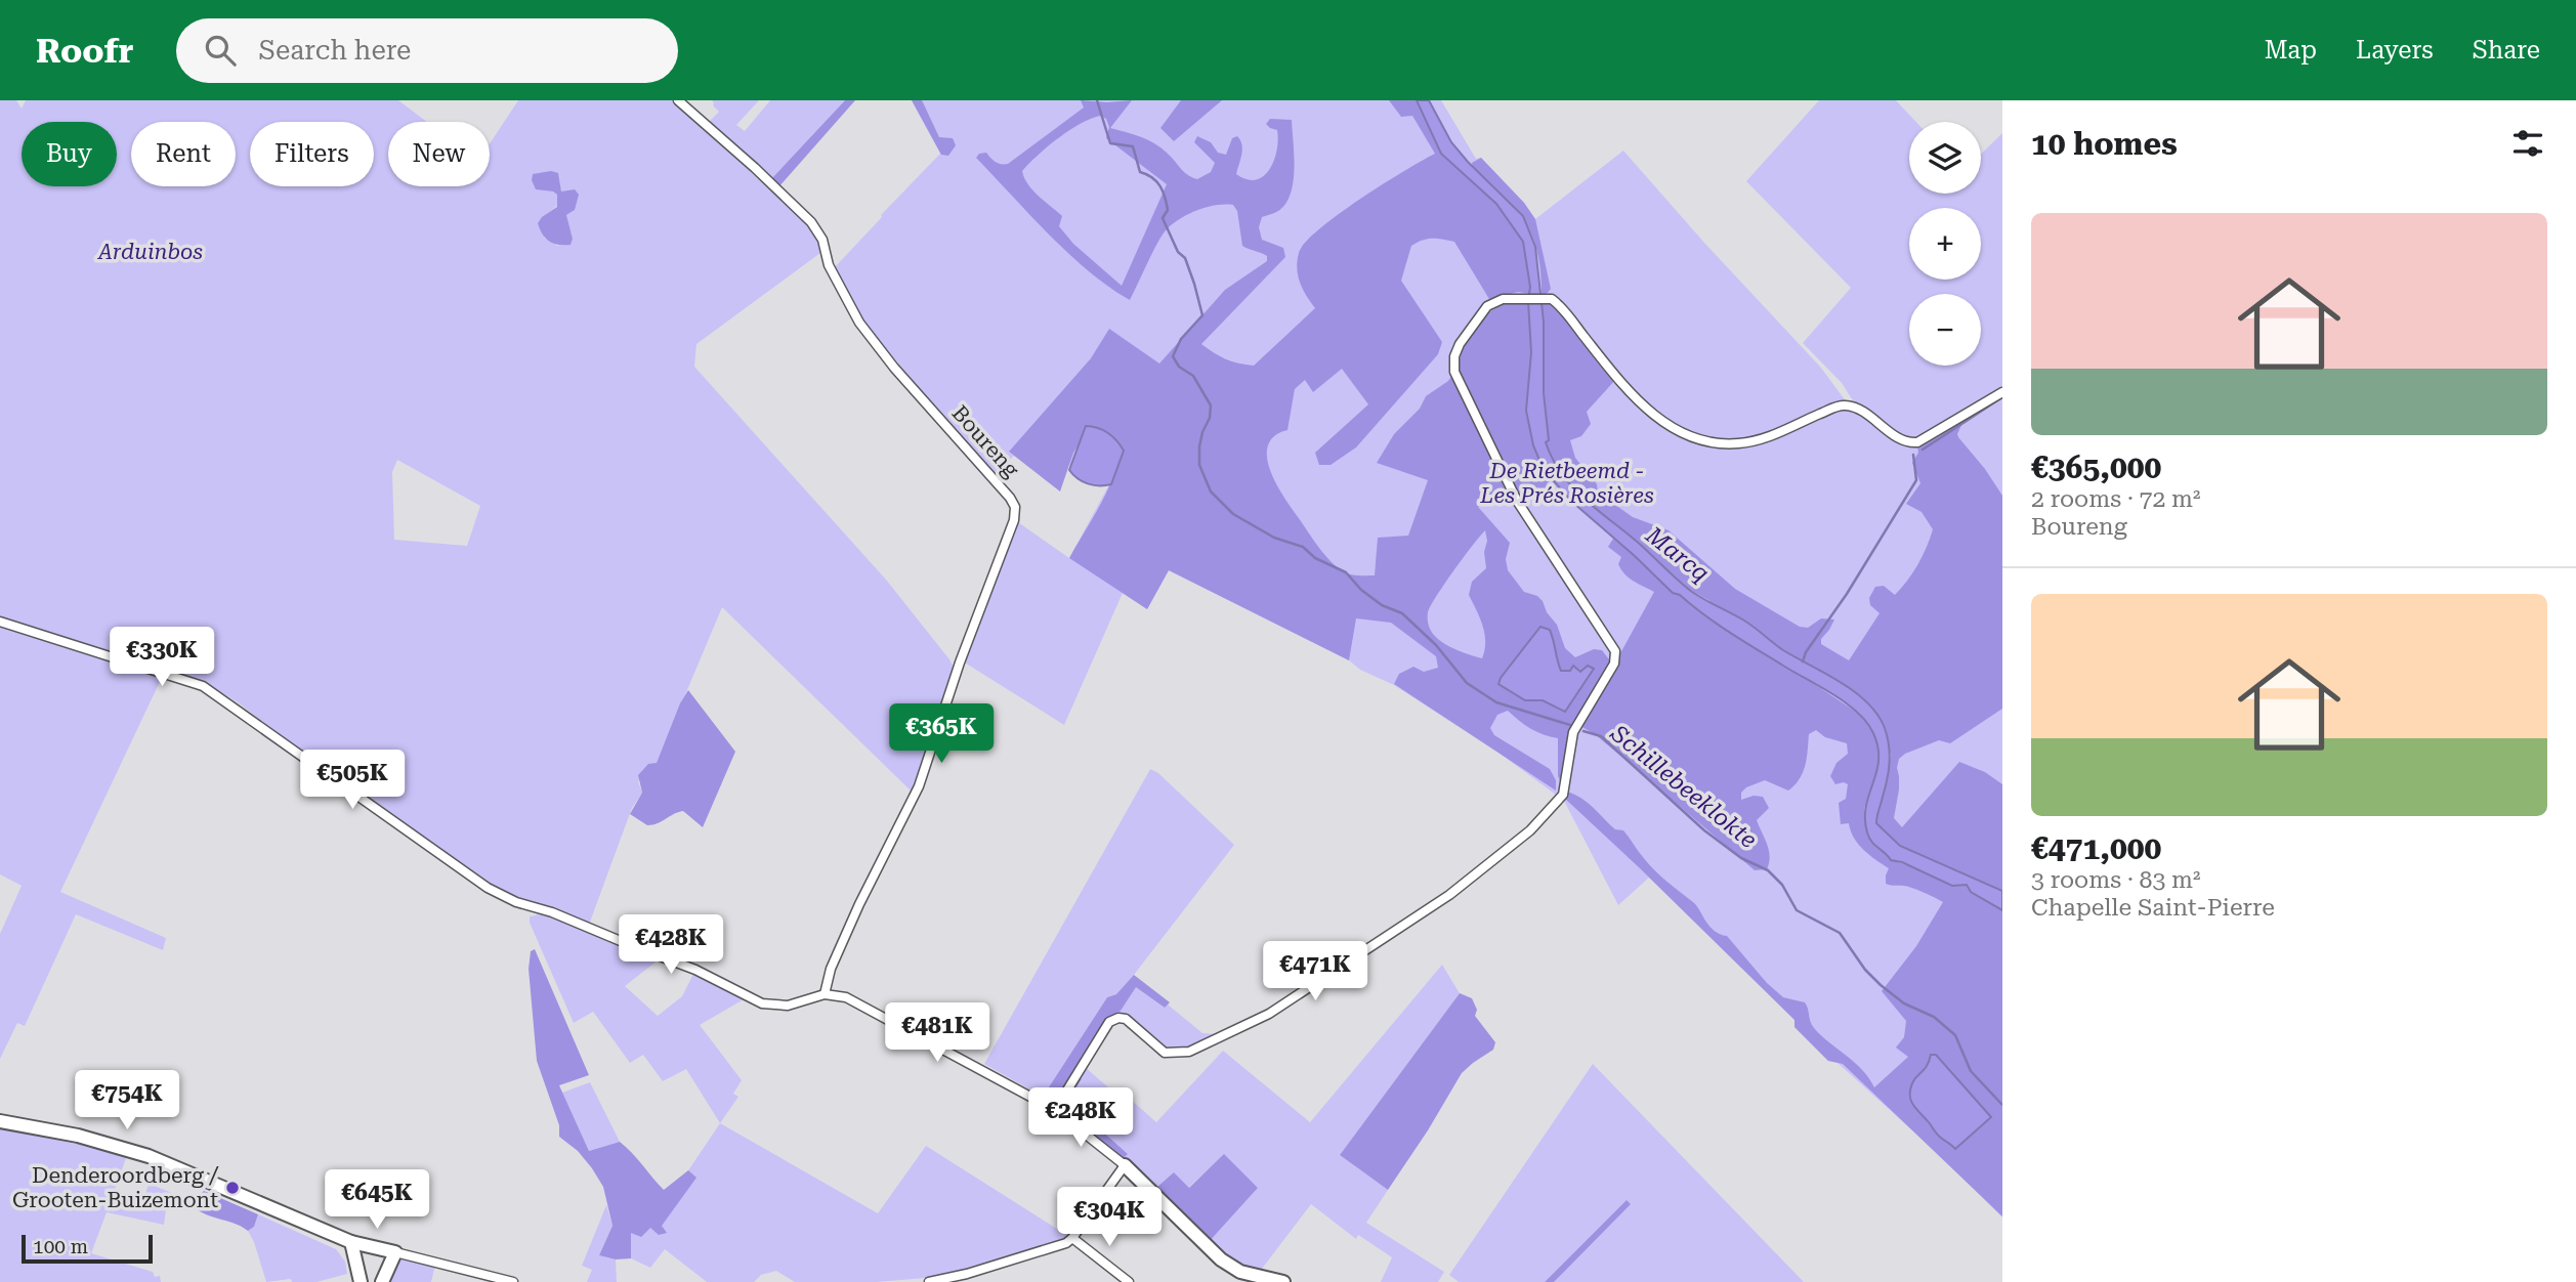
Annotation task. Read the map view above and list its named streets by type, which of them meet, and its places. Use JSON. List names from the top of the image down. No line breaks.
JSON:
{"streets":{"street":["Boureng"]},"water":["Marcq","Schillebeeklokte"],"parks":["Arduinbos","De Rietbeemd - Les Prés Rosières"],"places":["Denderoordberg / Grooten-Buizemont"],"scale_bar":"100 m","page":{"header":"Roofr","search":"Search here","nav":["Map","Layers","Share"],"heading":"10 homes","map_buttons":["+","−"],"chip":["Buy","Rent","Filters","New"],"list":[{"name":"€365,000","note":"2 rooms · 72 m² · Boureng"},{"name":"€471,000","note":"3 rooms · 83 m² · Chapelle Saint-Pierre"}],"price":["€330K","€365K","€505K","€428K","€471K","€481K","€754K","€248K","€645K","€304K"],"scale":"100 m"}}
